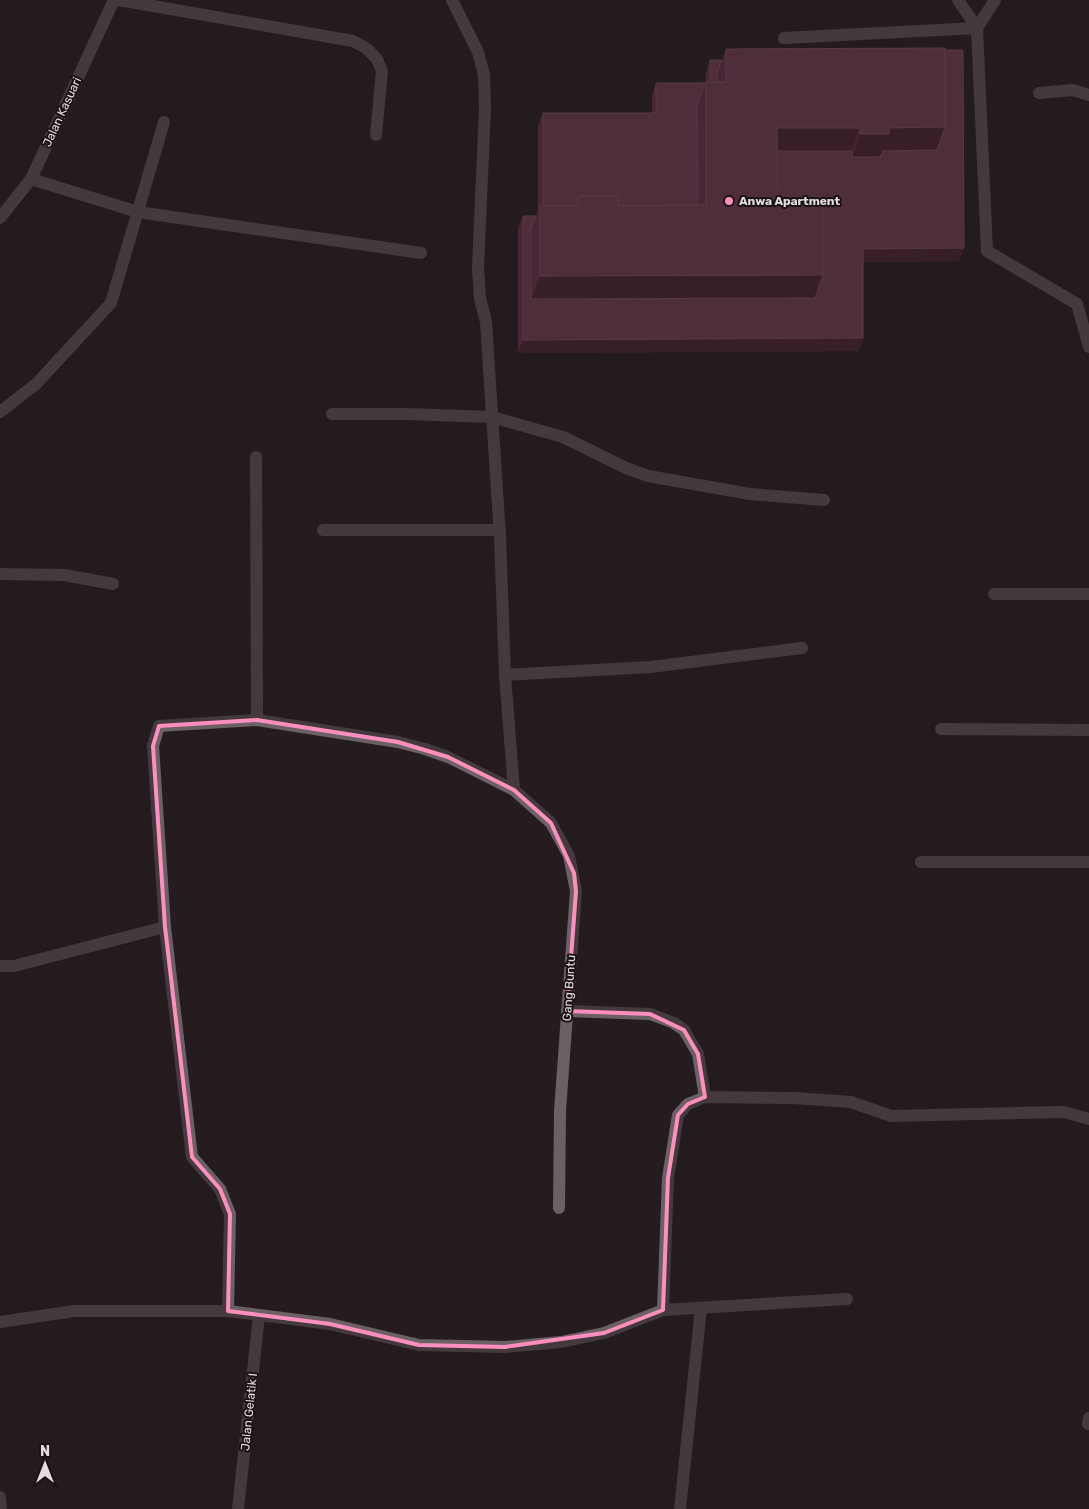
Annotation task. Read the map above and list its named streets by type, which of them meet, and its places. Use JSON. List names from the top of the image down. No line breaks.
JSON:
{"streets":{"street":["Jalan Kasuari","Gang Buntu","Jalan Gelatik I"]},"places":["Anwa Apartment"],"north":"top"}
